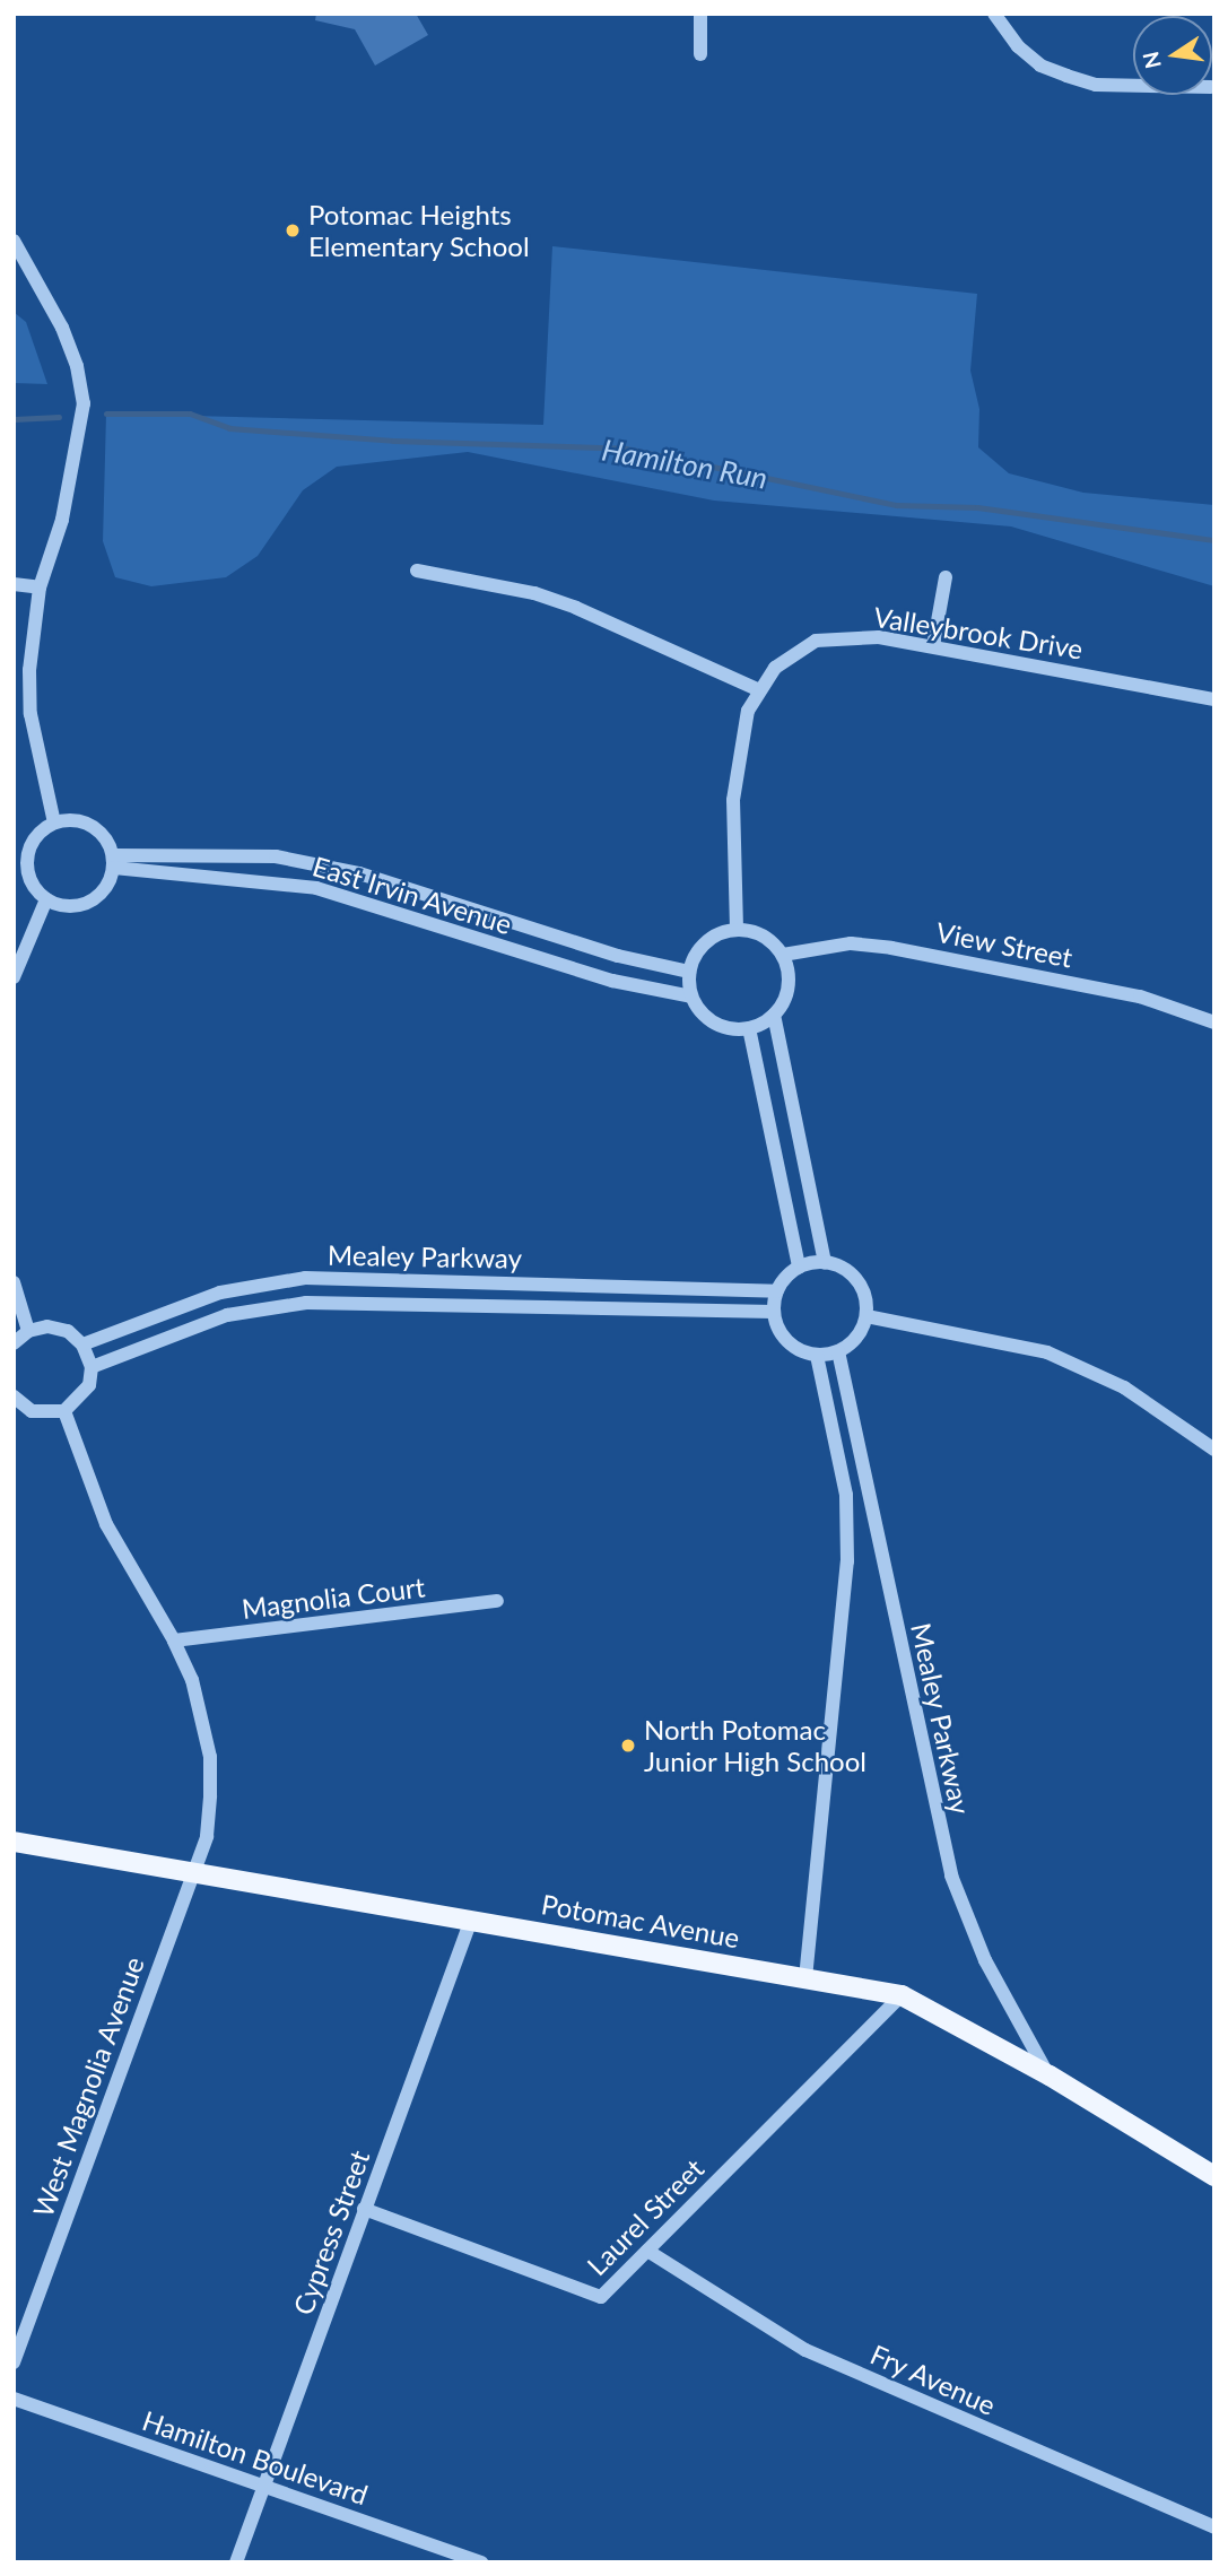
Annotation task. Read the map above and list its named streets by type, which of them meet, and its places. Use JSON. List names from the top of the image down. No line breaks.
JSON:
{"streets":{"main road":["Potomac Avenue"],"street":["Valleybrook Drive","East Irvin Avenue","View Street","Mealey Parkway","Magnolia Court","West Magnolia Avenue","Laurel Street","Cypress Street","Fry Avenue","Hamilton Boulevard"]},"crossings":[["Valleybrook Drive","East Irvin Avenue"],["Valleybrook Drive","View Street"],["East Irvin Avenue","View Street"],["Mealey Parkway","Potomac Avenue"],["Magnolia Court","West Magnolia Avenue"],["Potomac Avenue","West Magnolia Avenue"],["Potomac Avenue","Laurel Street"],["Potomac Avenue","Cypress Street"],["Laurel Street","Cypress Street"],["Laurel Street","Fry Avenue"],["Cypress Street","Hamilton Boulevard"]],"water":["Hamilton Run"],"places":["Potomac Heights Elementary School","North Potomac Junior High School"],"north":"left"}
